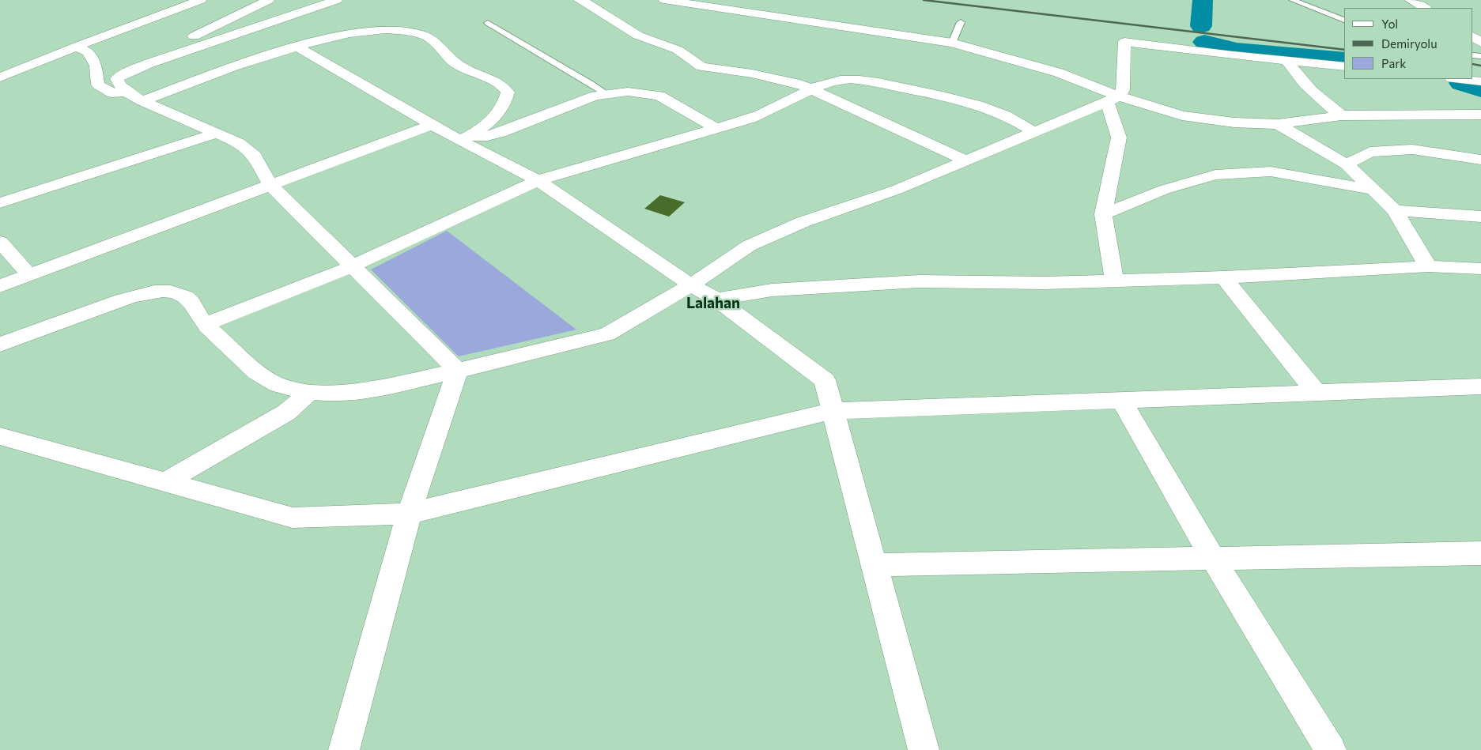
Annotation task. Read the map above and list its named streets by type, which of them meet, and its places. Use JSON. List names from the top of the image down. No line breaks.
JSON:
{"districts":["Lalahan"],"legend":["Yol","Demiryolu","Park"]}
